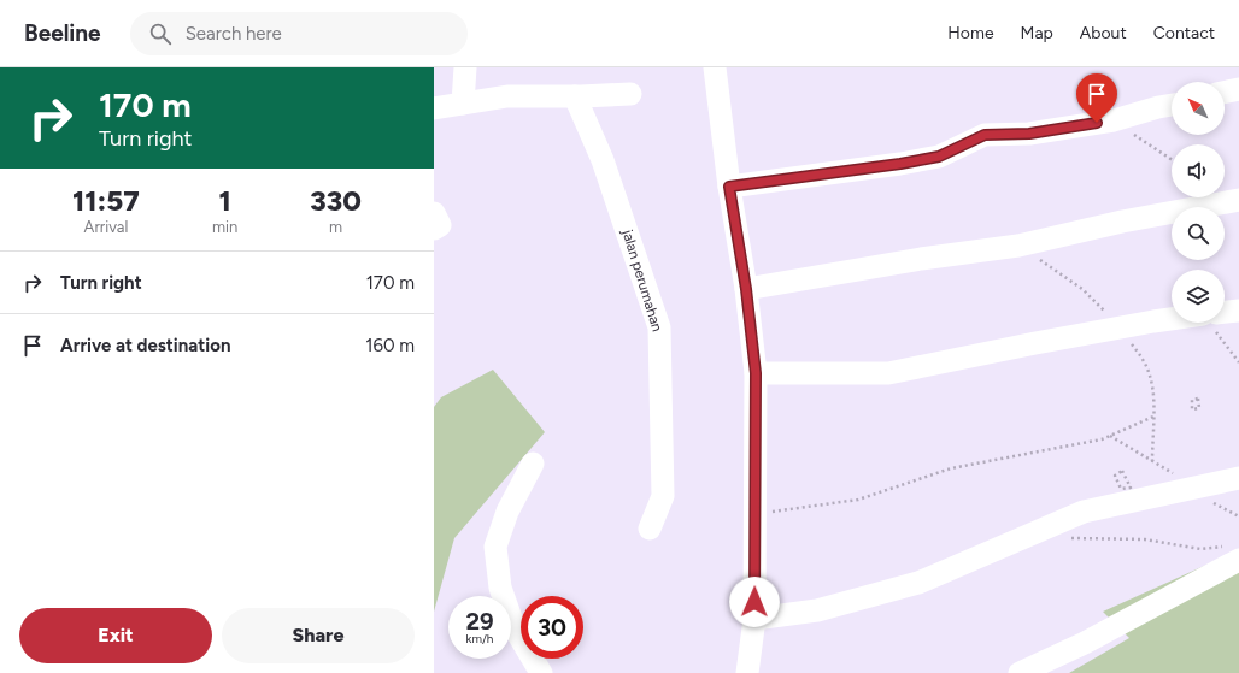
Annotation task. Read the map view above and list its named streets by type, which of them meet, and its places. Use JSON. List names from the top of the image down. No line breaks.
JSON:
{"streets":{"street":["jalan perumahan"]},"north":"top left","page":{"header":"Beeline","search":"Search here","nav":["Home","Map","About","Contact"],"turn":["170 m","Turn right"],"eta":["11:57","Arrival","1","min","330","m"],"list":[{"name":"Turn right","value":"170 m"},{"name":"Arrive at destination","value":"160 m"}],"speed":"29 km/h","limit":"30","buttons":["Exit","Share"]}}
